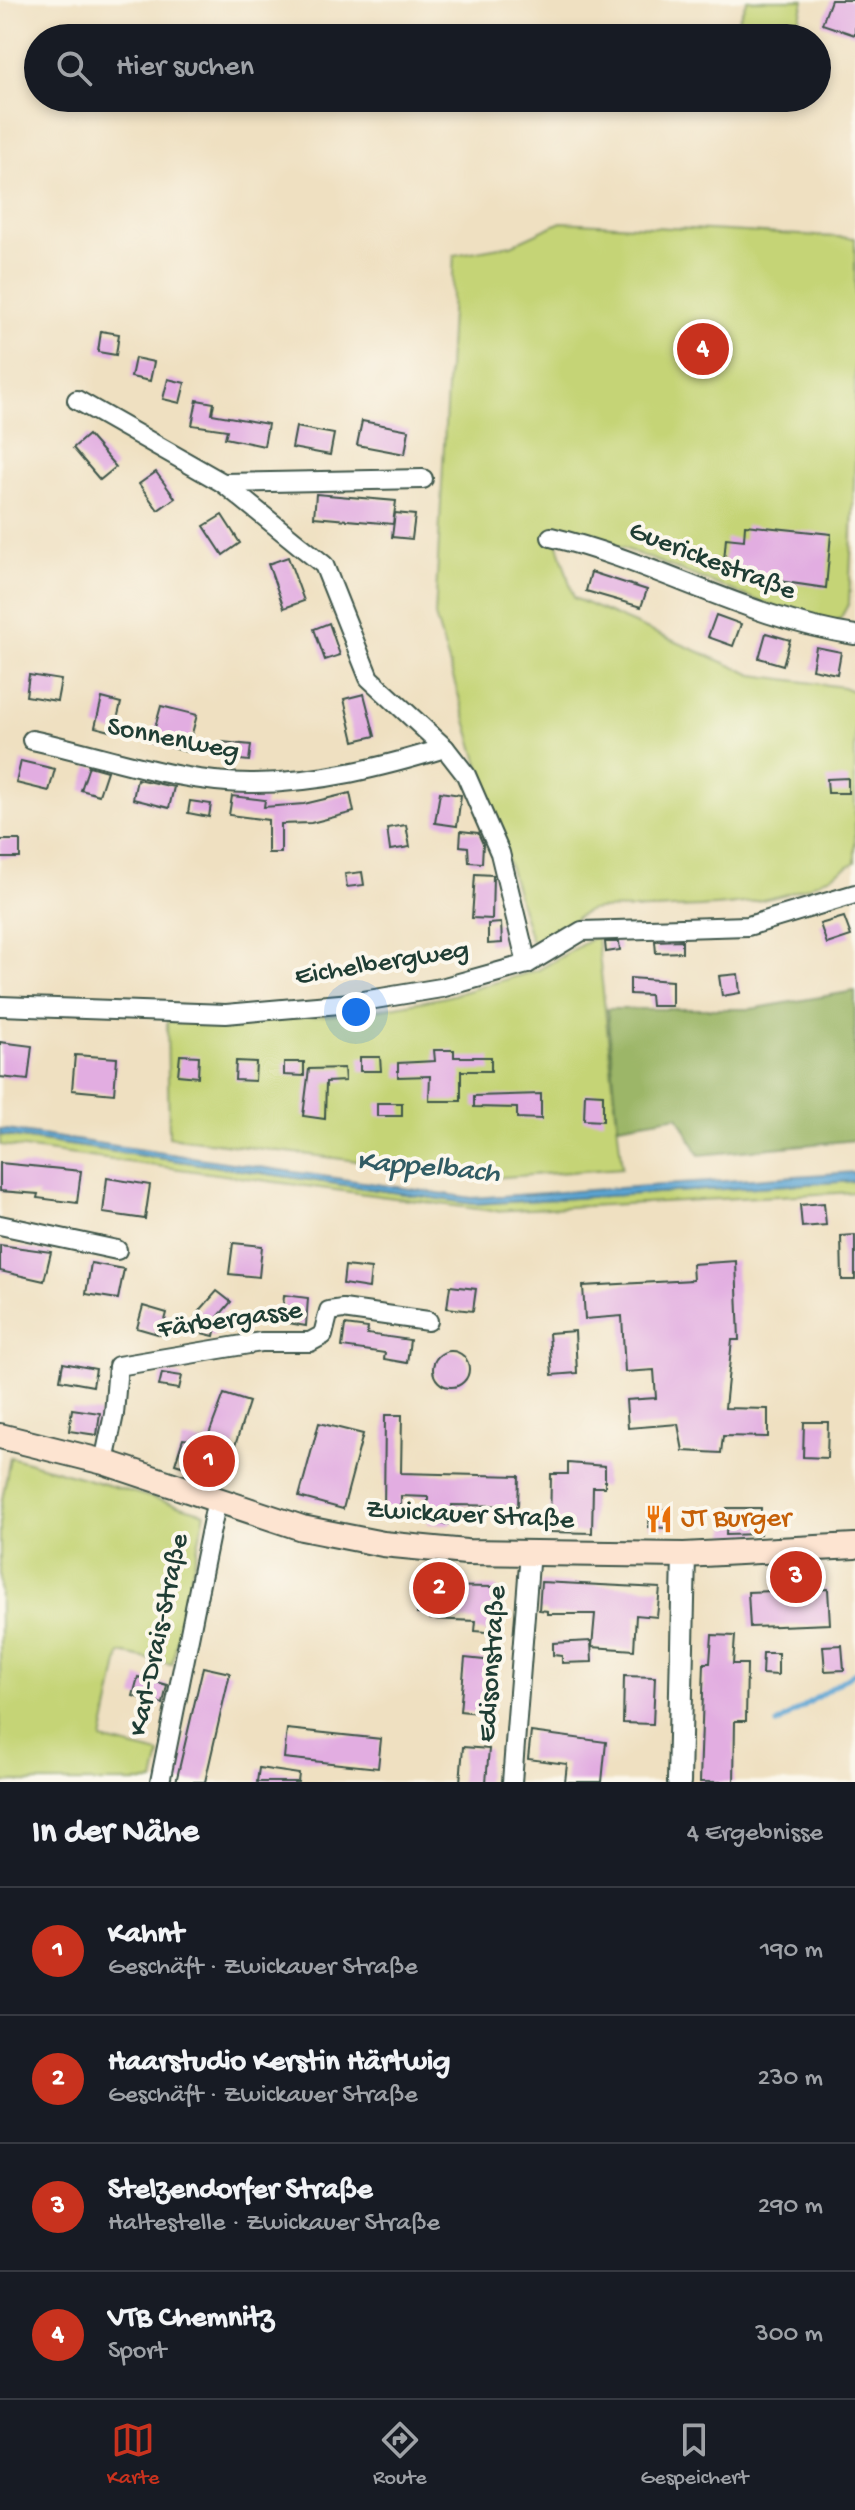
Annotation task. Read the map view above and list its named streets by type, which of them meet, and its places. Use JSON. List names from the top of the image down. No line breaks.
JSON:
{"streets":{"main road":["Zwickauer Straße"],"street":["Guerickestraße","Sonnenweg","Eichelbergweg","Färbergasse","Karl-Drais-Straße","Edisonstraße"]},"crossings":[["Färbergasse","Zwickauer Straße"],["Zwickauer Straße","Karl-Drais-Straße"],["Zwickauer Straße","Edisonstraße"]],"water":["Kappelbach"],"places":{"restaurant":["JT Burger"]},"page":{"search":"Hier suchen","pins":["4","1","3","2"],"heading":["In der Nähe","4 Ergebnisse"],"list":[{"mark":"1","name":"Kahnt","note":"Geschäft · Zwickauer Straße","value":"190 m"},{"mark":"2","name":"Haarstudio Kerstin Härtwig","note":"Geschäft · Zwickauer Straße","value":"230 m"},{"mark":"3","name":"Stelzendorfer Straße","note":"Haltestelle · Zwickauer Straße","value":"290 m"},{"mark":"4","name":"VTB Chemnitz","note":"Sport","value":"300 m"}],"nav":["Karte","Route","Gespeichert"]}}
